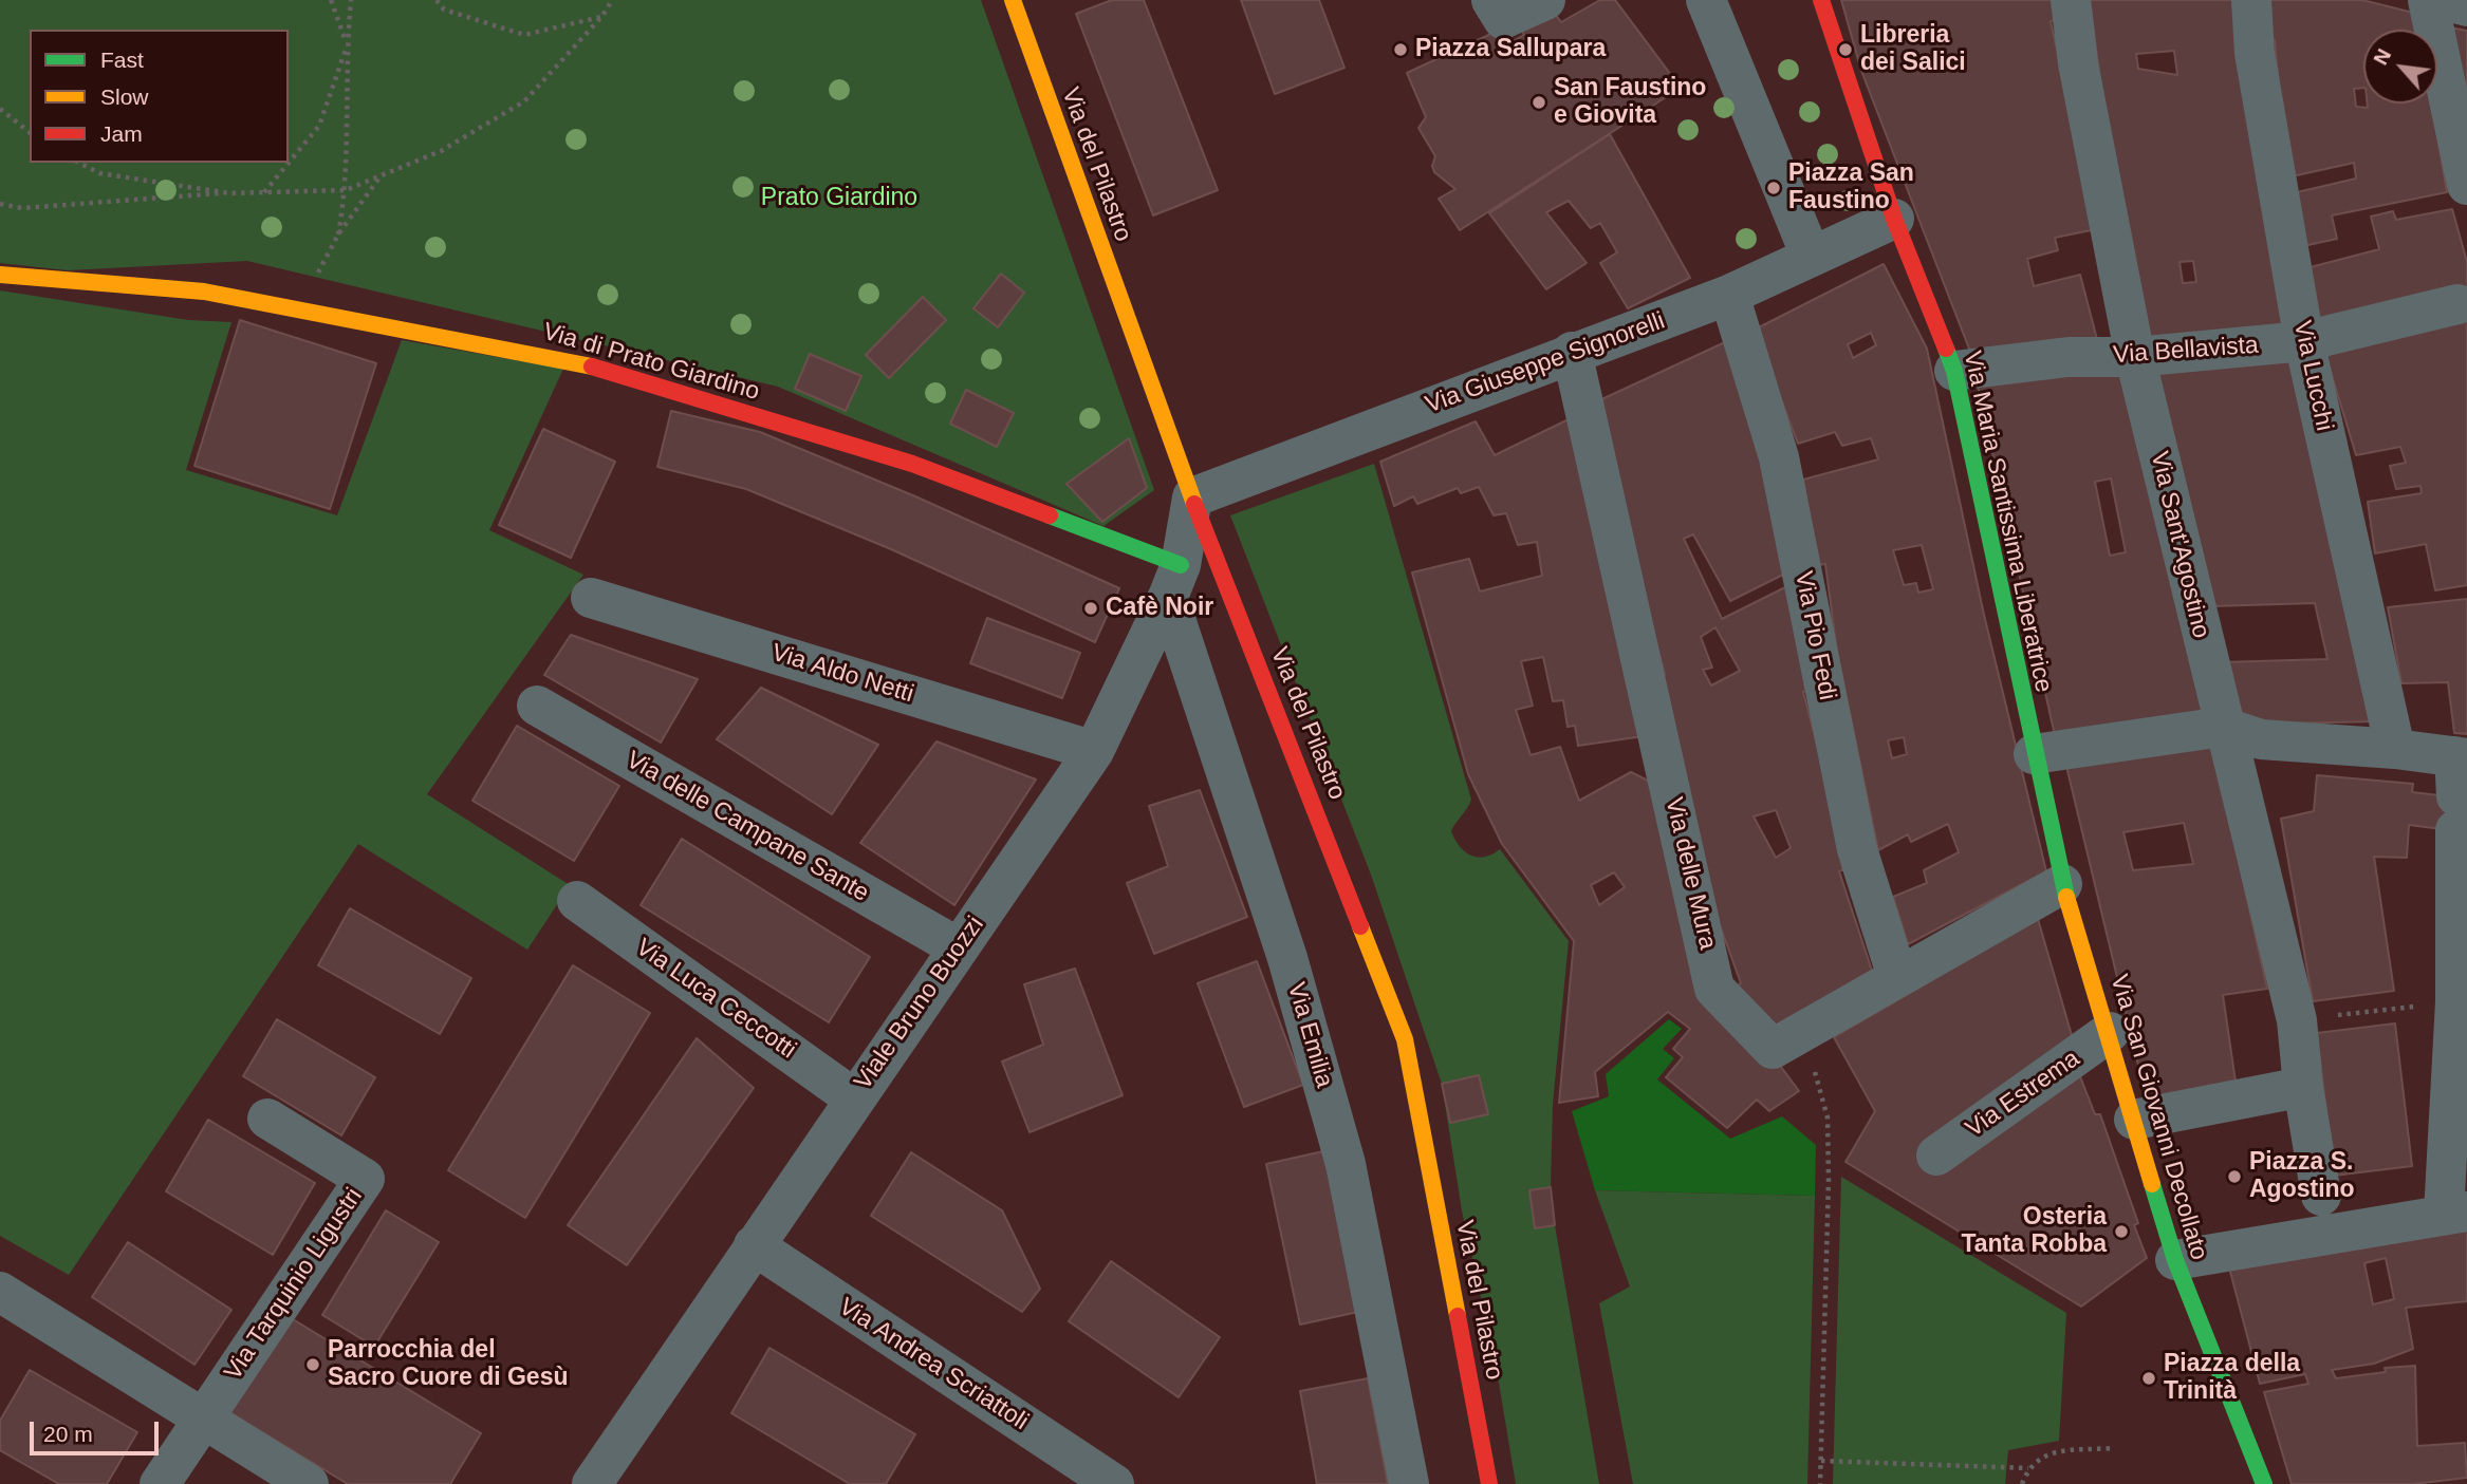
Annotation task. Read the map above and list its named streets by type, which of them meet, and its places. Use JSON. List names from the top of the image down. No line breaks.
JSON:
{"streets":{"street":["Via del Pilastro","Via Bellavista","Via di Prato Giardino","Via Giuseppe Signorelli","Via Lucchi","Via Maria Santissima Liberatrice","Via Sant'Agostino","Via Pio Fedi","Via Aldo Netti","Via delle Campane Sante","Via delle Mura","Via Luca Ceccotti","Viale Bruno Buozzi","Via Emilia","Via Estrema","Via San Giovanni Decollato","Via Tarquinio Ligustri","Via Andrea Scriattoli"]},"crossings":[["Via del Pilastro","Via Giuseppe Signorelli"],["Via del Pilastro","Viale Bruno Buozzi"],["Via Bellavista","Via Lucchi"],["Via Bellavista","Via Maria Santissima Liberatrice"],["Via Bellavista","Via Sant'Agostino"],["Via di Prato Giardino","Viale Bruno Buozzi"],["Via di Prato Giardino","Via Emilia"],["Via Giuseppe Signorelli","Via Maria Santissima Liberatrice"],["Via Giuseppe Signorelli","Via Pio Fedi"],["Via Giuseppe Signorelli","Via delle Mura"],["Via Giuseppe Signorelli","Viale Bruno Buozzi"],["Via Maria Santissima Liberatrice","Via San Giovanni Decollato"],["Via Pio Fedi","Via delle Mura"],["Via Aldo Netti","Viale Bruno Buozzi"],["Via delle Campane Sante","Viale Bruno Buozzi"],["Via delle Mura","Via San Giovanni Decollato"],["Via Luca Ceccotti","Viale Bruno Buozzi"],["Viale Bruno Buozzi","Via Emilia"],["Viale Bruno Buozzi","Via Andrea Scriattoli"],["Via Estrema","Via San Giovanni Decollato"]],"parks":["Prato Giardino"],"places":["Piazza Sallupara","Libreria dei Salici","San Faustino e Giovita","Piazza San Faustino","Cafè Noir","Piazza S. Agostino","Osteria Tanta Robba","Parrocchia del Sacro Cuore di Gesù","Piazza della Trinità"],"legend":["Fast","Slow","Jam"],"scale_bar":"20 m","north":"top left"}
